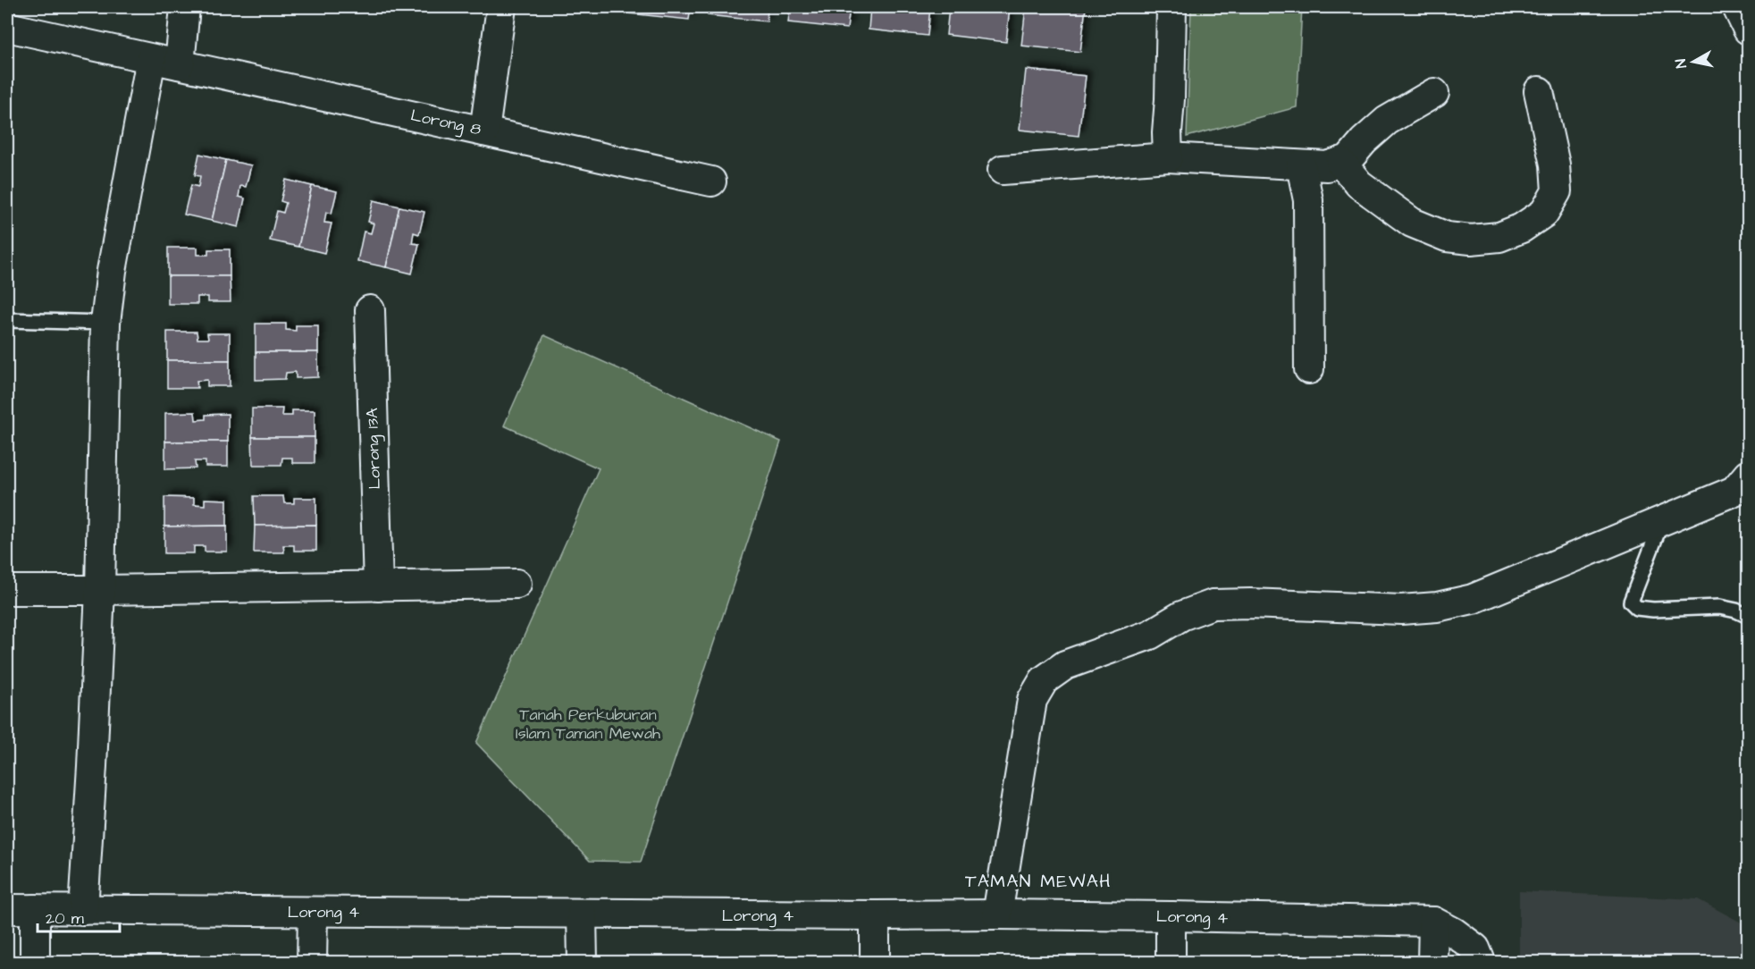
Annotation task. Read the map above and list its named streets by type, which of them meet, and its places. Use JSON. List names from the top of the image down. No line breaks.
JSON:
{"streets":{"street":["Lorong 8","Lorong 13A","Lorong 4"]},"districts":["TAMAN MEWAH"],"parks":["Tanah Perkuburan Islam Taman Mewah"],"scale_bar":"20 m","north":"left"}
